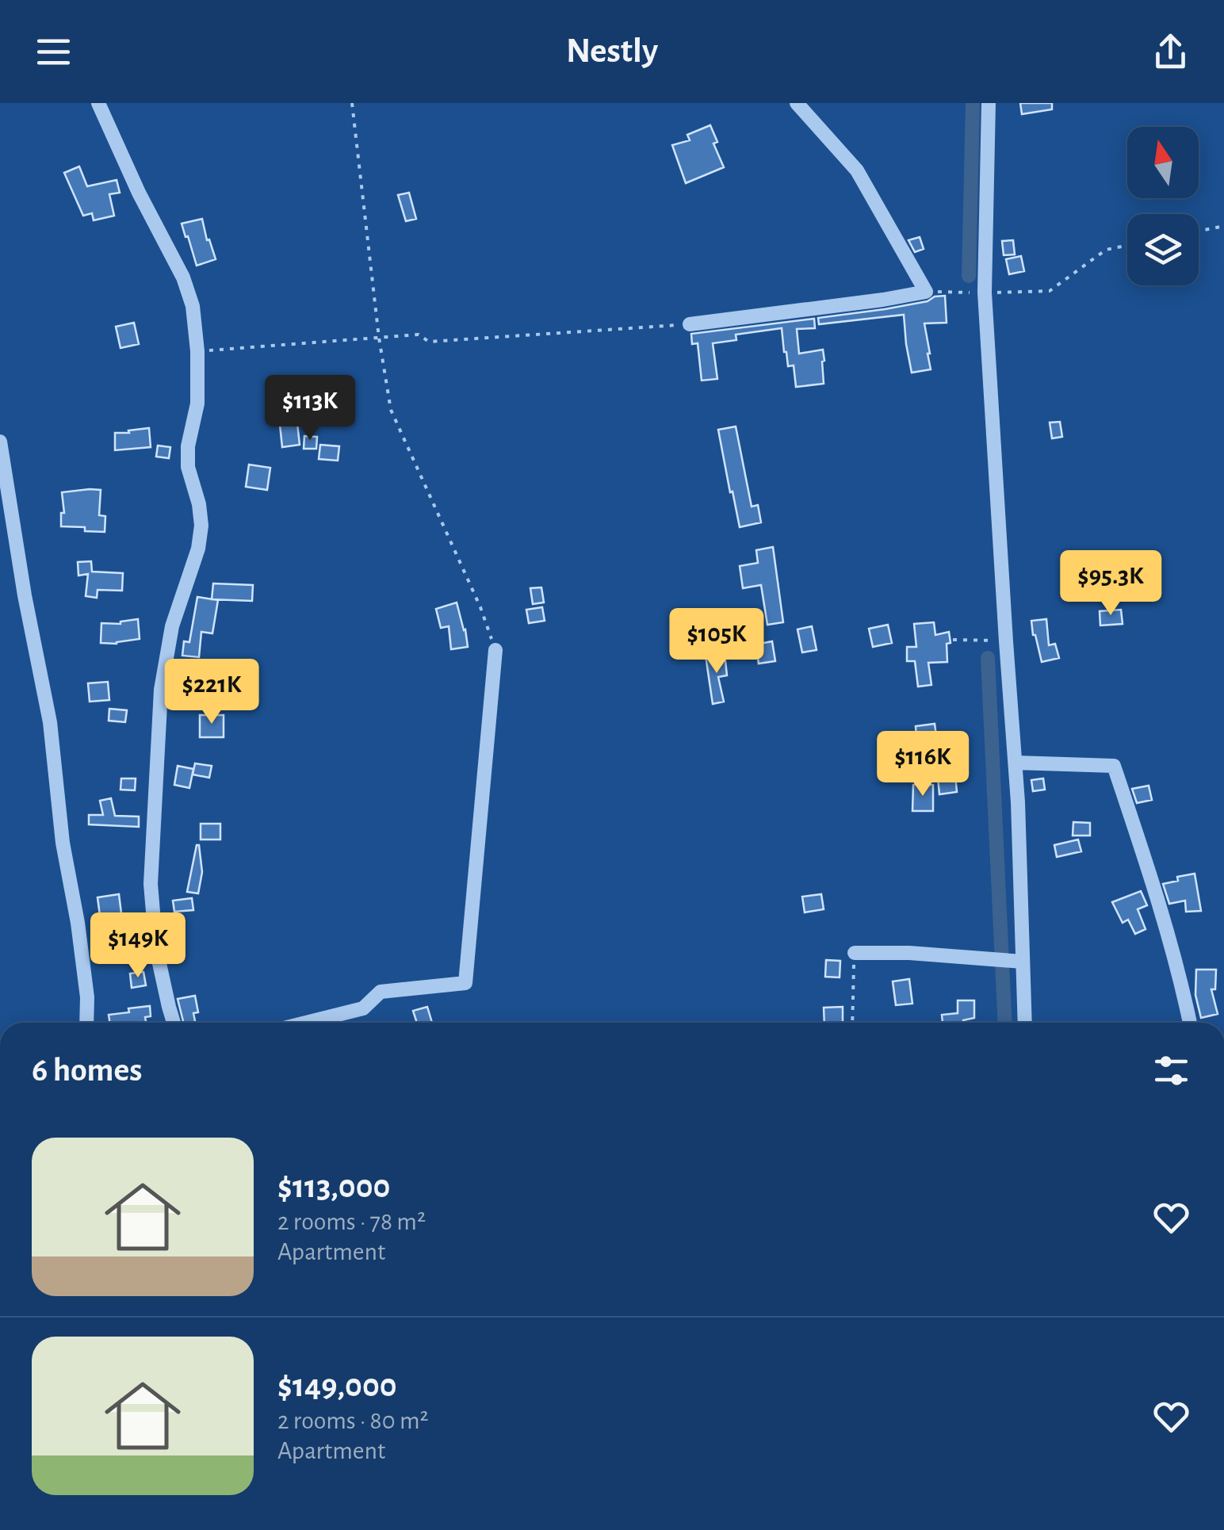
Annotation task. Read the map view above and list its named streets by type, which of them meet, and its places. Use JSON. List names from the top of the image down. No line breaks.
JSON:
{"north":"top","page":{"header":"Nestly","price":["$113K","$95.3K","$105K","$221K","$116K","$149K"],"heading":"6 homes","list":[{"name":"$113,000","note":"2 rooms · 78 m² · Apartment"},{"name":"$149,000","note":"2 rooms · 80 m² · Apartment"}]}}
